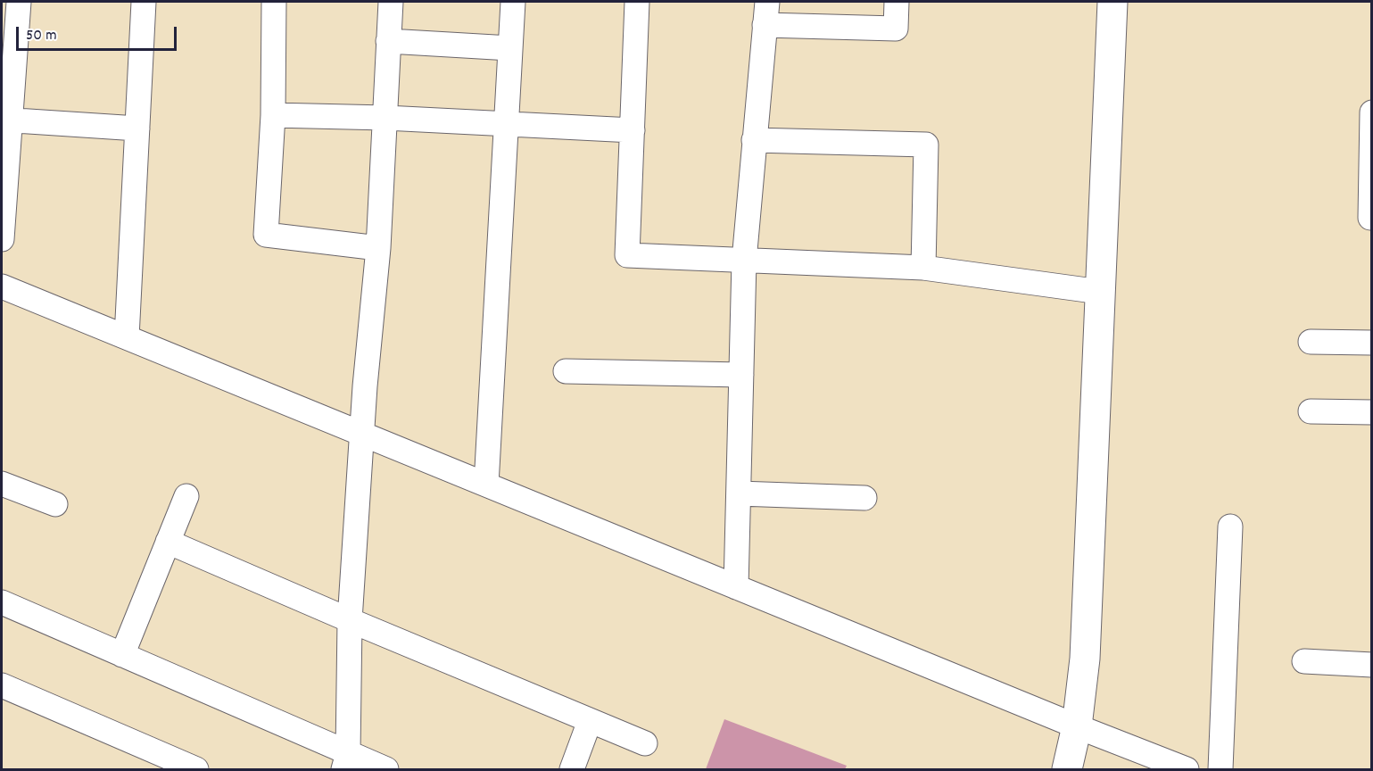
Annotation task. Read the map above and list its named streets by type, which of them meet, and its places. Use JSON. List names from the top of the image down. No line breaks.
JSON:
{"scale_bar":"50 m"}
